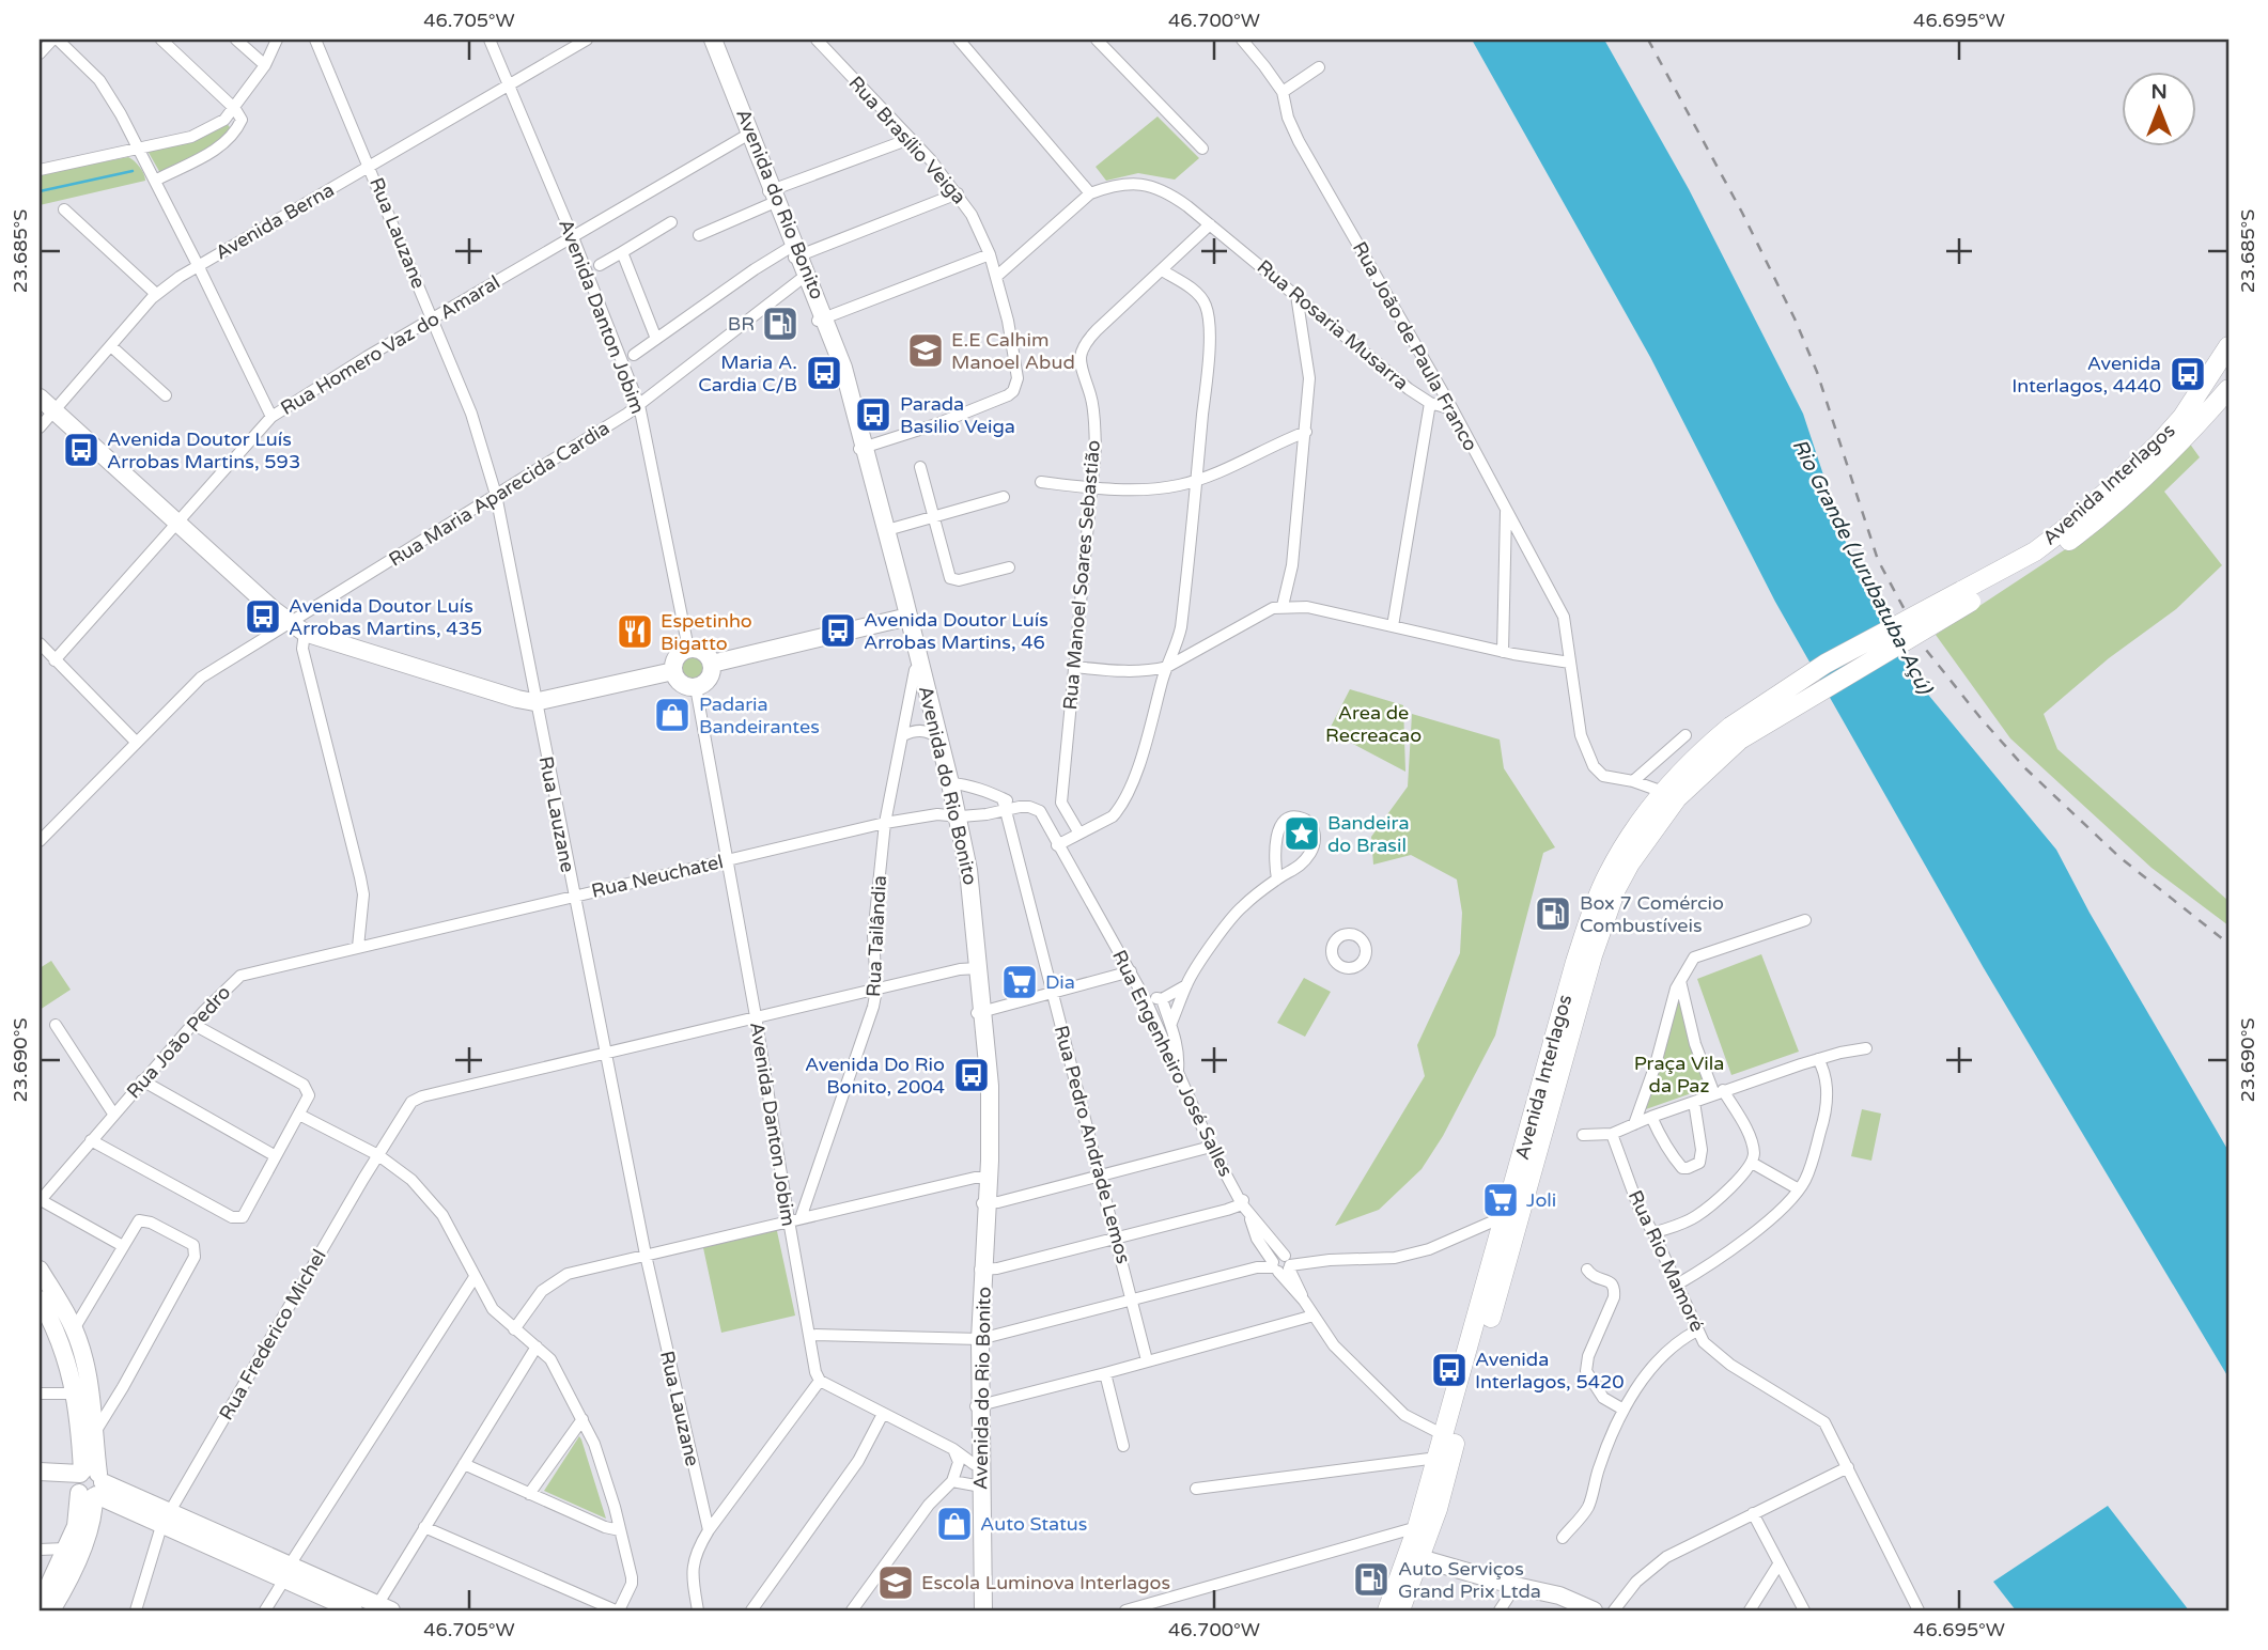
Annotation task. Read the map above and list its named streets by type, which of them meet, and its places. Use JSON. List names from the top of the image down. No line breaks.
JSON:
{"streets":{"main road":["Avenida Interlagos"],"street":["Rua Brasílio Veiga","Avenida do Rio Bonito","Avenida Berna","Rua Lauzane","Avenida Danton Jobim","Rua Rosaria Musarra","Rua Homero Vaz do Amaral","Rua João de Paula Franco","Rua Maria Aparecida Cardia","Rua Manoel Soares Sebastião","Rua Neuchatel","Rua Tailândia","Rua João Pedro","Rua Engenheiro José Salles","Rua Pedro Andrade Lemos","Rua Rio Mamoré","Rua Frederico Michel"]},"crossings":[["Rua Brasílio Veiga","Avenida do Rio Bonito"],["Rua Brasílio Veiga","Rua Rosaria Musarra"],["Avenida do Rio Bonito","Rua Homero Vaz do Amaral"],["Avenida do Rio Bonito","Rua Maria Aparecida Cardia"],["Avenida do Rio Bonito","Rua Neuchatel"],["Avenida do Rio Bonito","Rua Tailândia"],["Avenida do Rio Bonito","Rua Frederico Michel"],["Avenida Berna","Rua Lauzane"],["Avenida Berna","Avenida Danton Jobim"],["Rua Lauzane","Rua Homero Vaz do Amaral"],["Rua Lauzane","Rua Maria Aparecida Cardia"],["Rua Lauzane","Rua Neuchatel"],["Rua Lauzane","Rua Frederico Michel"],["Avenida Danton Jobim","Rua Homero Vaz do Amaral"],["Avenida Danton Jobim","Rua Maria Aparecida Cardia"],["Avenida Danton Jobim","Rua Neuchatel"],["Avenida Danton Jobim","Rua Tailândia"],["Avenida Danton Jobim","Rua Frederico Michel"],["Rua Rosaria Musarra","Rua João de Paula Franco"],["Rua Rosaria Musarra","Rua Manoel Soares Sebastião"],["Rua João de Paula Franco","Avenida Interlagos"],["Avenida Interlagos","Rua Engenheiro José Salles"],["Rua Neuchatel","Rua Tailândia"],["Rua Neuchatel","Rua João Pedro"],["Rua Neuchatel","Rua Pedro Andrade Lemos"],["Rua Tailândia","Rua Frederico Michel"]],"water":["Rio Grande (Jurubatuba-Açú)"],"parks":["Area de Recreacao","Praça Vila da Paz"],"places":{"fuel station":["BR","Box 7 Comércio Combustíveis","Auto Serviços Grand Prix Ltda"],"school or university":["E.E Calhim Manoel Abud","Escola Luminova Interlagos"],"bus stop":["Maria A. Cardia C/B","Avenida Interlagos, 4440","Parada Basilio Veiga","Avenida Doutor Luís Arrobas Martins, 593","Avenida Doutor Luís Arrobas Martins, 435","Avenida Doutor Luís Arrobas Martins, 46","Avenida Do Rio Bonito, 2004","Avenida Interlagos, 5420"],"restaurant":["Espetinho Bigatto"],"shop":["Padaria Bandeirantes","Auto Status"],"place":["Bandeira do Brasil"],"supermarket":["Dia","Joli"]},"north":"top","coordinates":["46.705°W","46.700°W","46.695°W","23.685°S","23.690°S"]}
